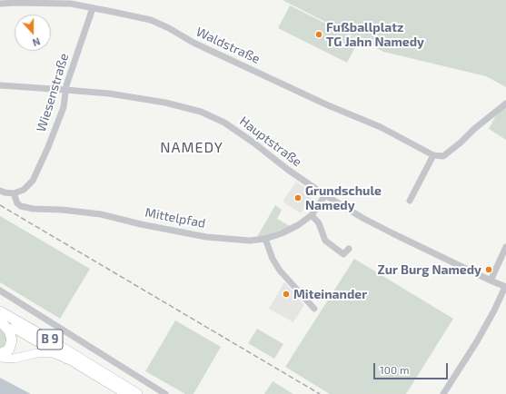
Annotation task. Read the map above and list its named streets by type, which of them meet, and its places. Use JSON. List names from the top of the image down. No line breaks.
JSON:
{"streets":{"highway":["B 9"],"street":["Waldstraße","Wiesenstraße","Hauptstraße","Mittelpfad"]},"crossings":[["Waldstraße","Wiesenstraße"],["Wiesenstraße","Hauptstraße"],["Wiesenstraße","Mittelpfad"],["Hauptstraße","Mittelpfad"]],"districts":["NAMEDY"],"places":["Fußballplatz TG Jahn Namedy","Grundschule Namedy","Zur Burg Namedy","Miteinander"],"scale_bar":"100 m","north":"bottom"}
